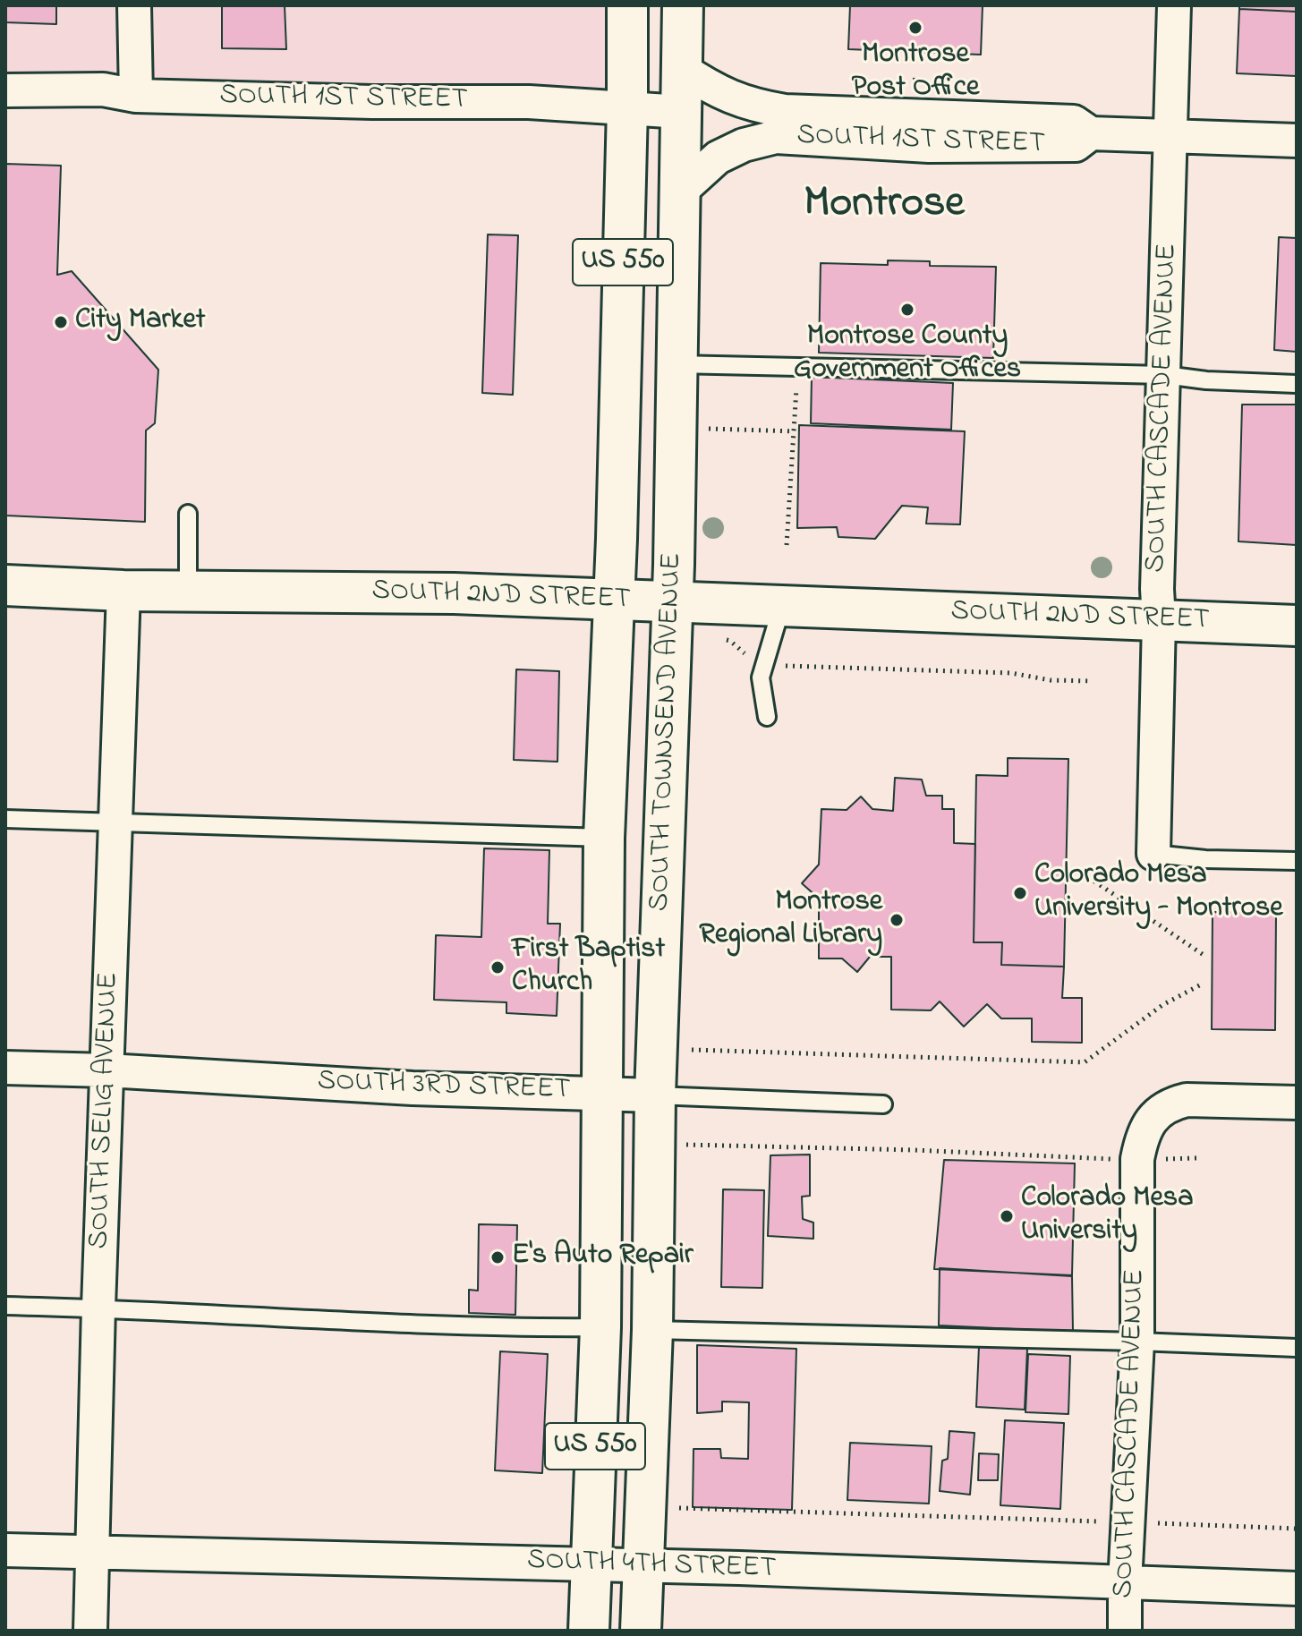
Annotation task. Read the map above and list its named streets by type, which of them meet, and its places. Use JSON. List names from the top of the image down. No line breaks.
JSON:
{"streets":{"main road":["US 550","SOUTH 2ND STREET","SOUTH TOWNSEND AVENUE"],"street":["SOUTH 1ST STREET","SOUTH CASCADE AVENUE","SOUTH 3RD STREET","SOUTH SELIG AVENUE","SOUTH 4TH STREET"]},"crossings":[["SOUTH 1ST STREET","SOUTH CASCADE AVENUE"],["SOUTH 1ST STREET","SOUTH TOWNSEND AVENUE"],["SOUTH CASCADE AVENUE","SOUTH 2ND STREET"],["SOUTH CASCADE AVENUE","SOUTH 4TH STREET"],["SOUTH 2ND STREET","SOUTH TOWNSEND AVENUE"],["SOUTH 2ND STREET","SOUTH SELIG AVENUE"],["SOUTH TOWNSEND AVENUE","SOUTH 3RD STREET"],["SOUTH TOWNSEND AVENUE","SOUTH 4TH STREET"],["SOUTH 3RD STREET","SOUTH SELIG AVENUE"],["SOUTH SELIG AVENUE","SOUTH 4TH STREET"]],"districts":["Montrose"],"places":["Montrose Post Office","Montrose County Government Offices","City Market","Colorado Mesa University - Montrose","Montrose Regional Library","First Baptist Church","Colorado Mesa University","E's Auto Repair"]}
